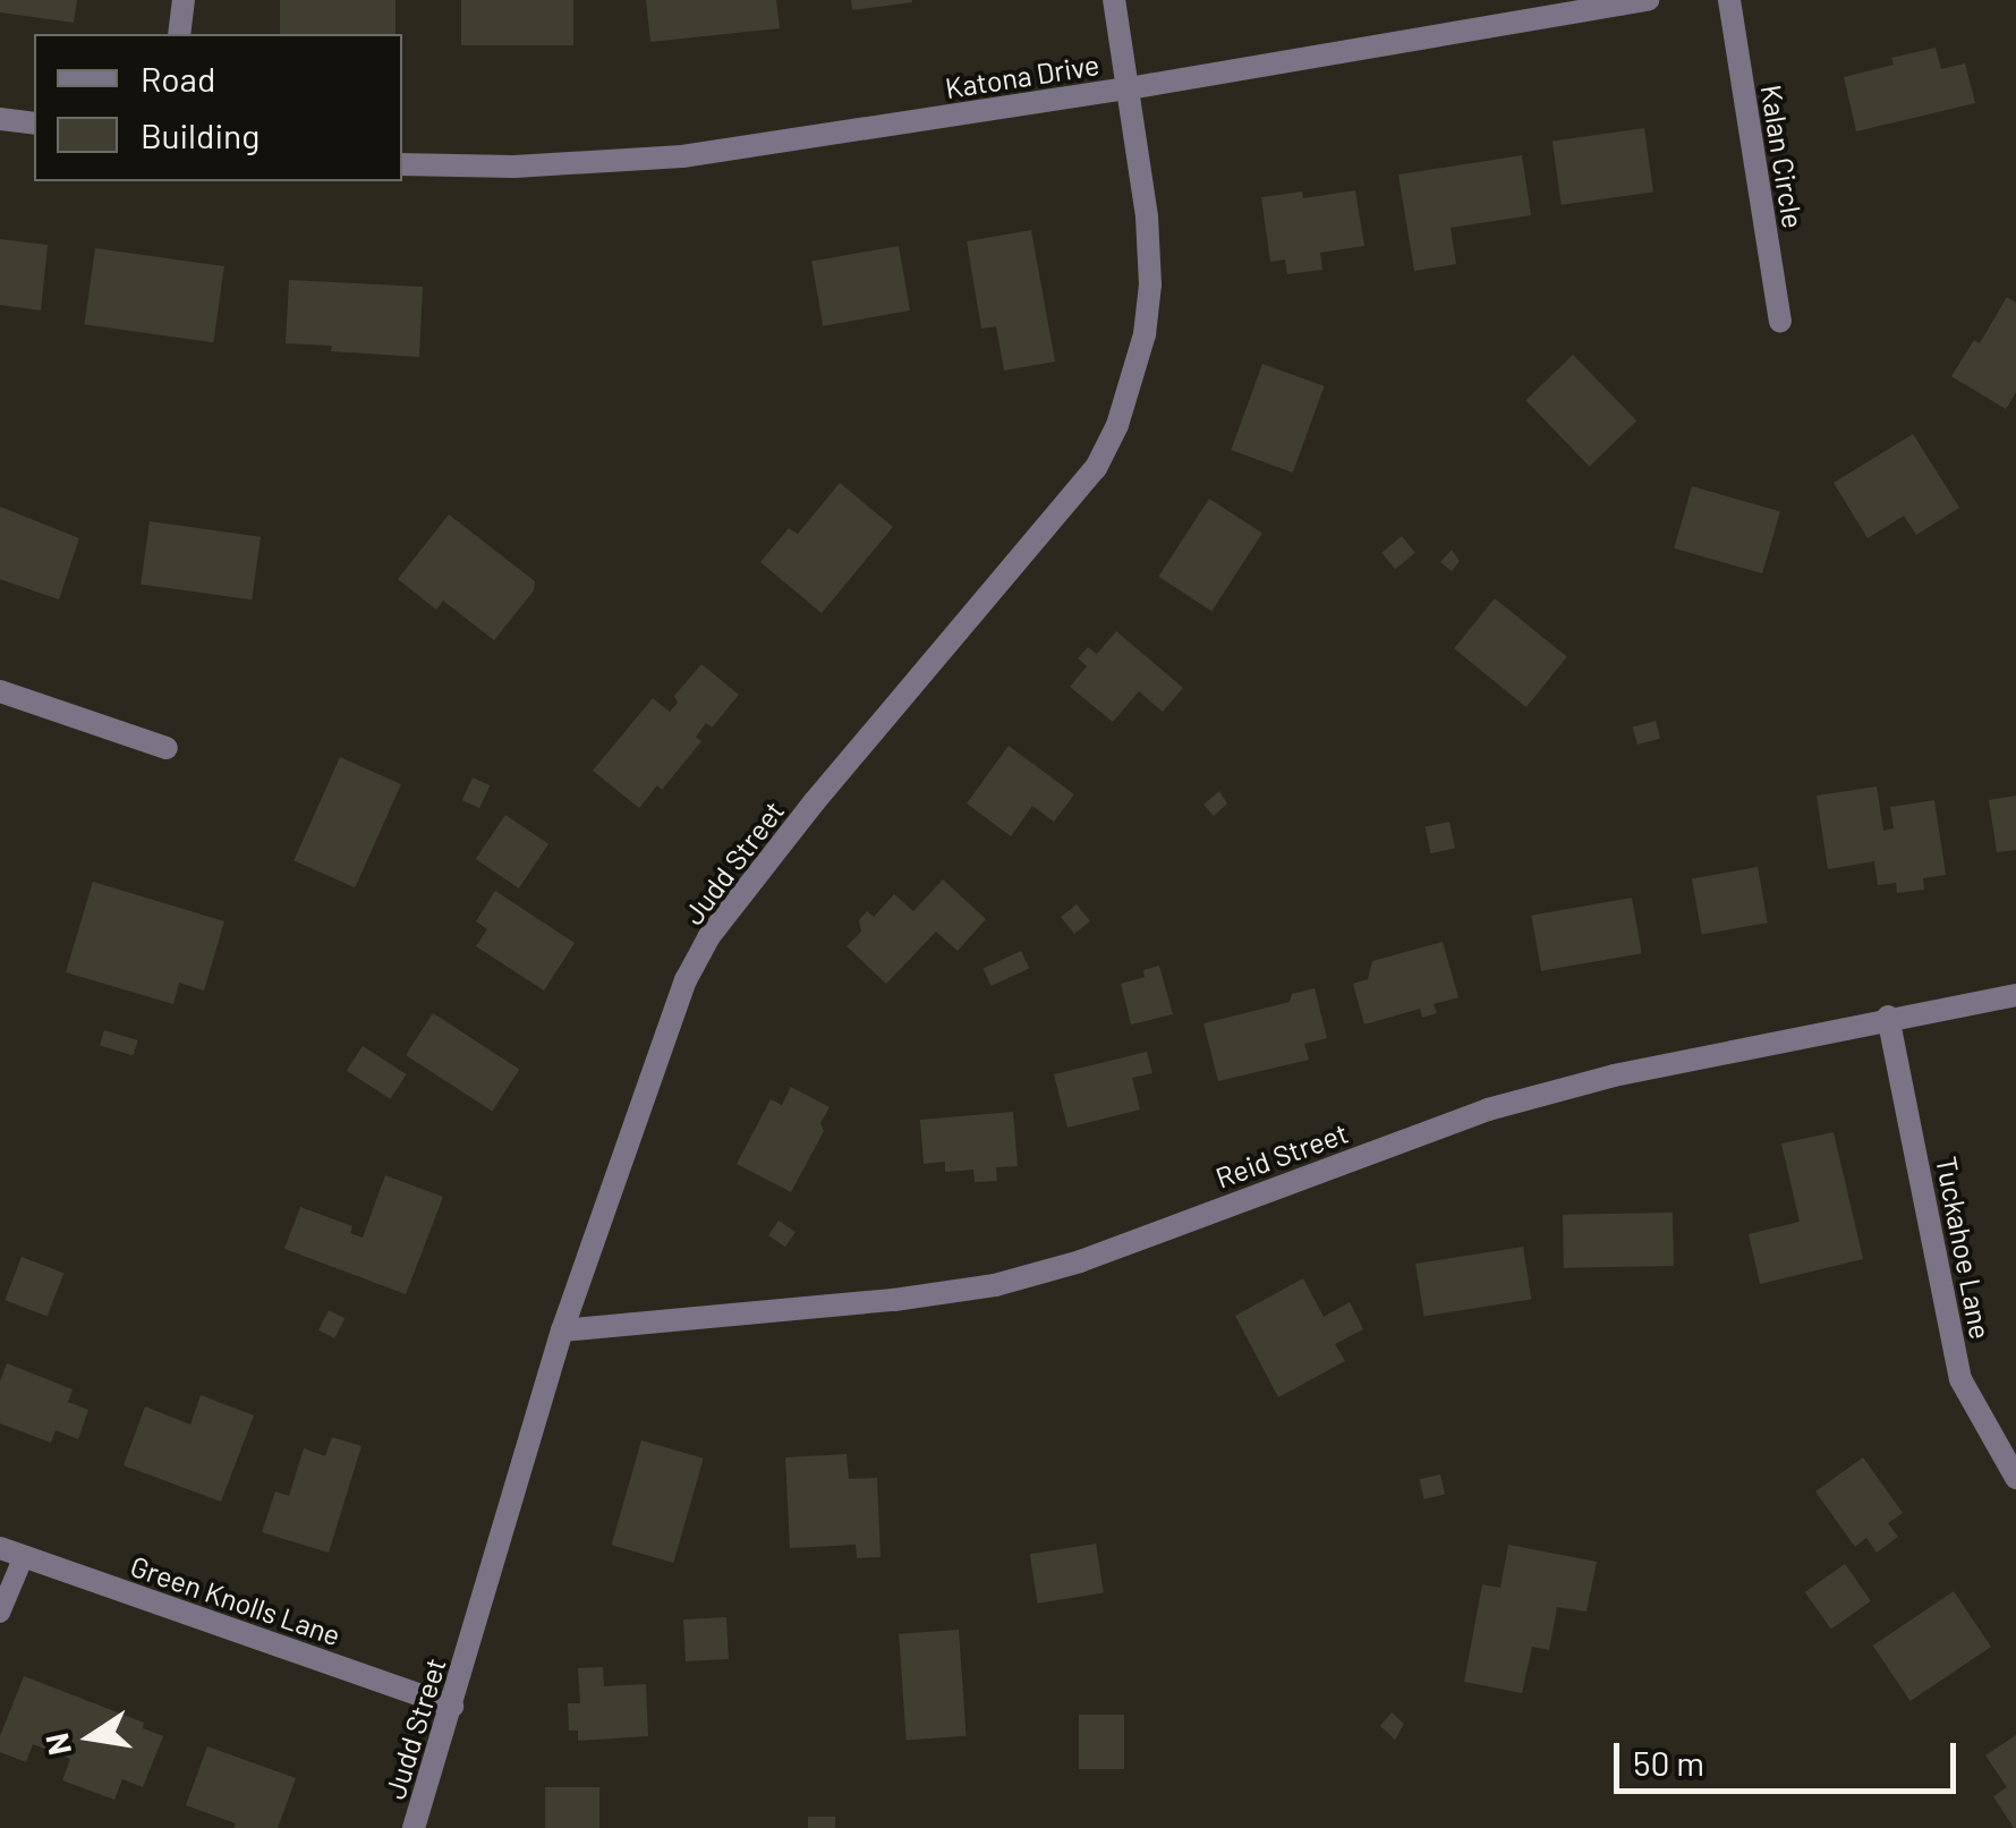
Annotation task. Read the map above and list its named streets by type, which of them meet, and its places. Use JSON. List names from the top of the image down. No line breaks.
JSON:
{"streets":{"street":["Katona Drive","Kalan Circle","Judd Street","Reid Street","Tuckahoe Lane","Green Knolls Lane"]},"crossings":[["Katona Drive","Judd Street"],["Judd Street","Reid Street"],["Judd Street","Green Knolls Lane"],["Reid Street","Tuckahoe Lane"]],"legend":["Road","Building"],"scale_bar":"50 m","north":"left"}
